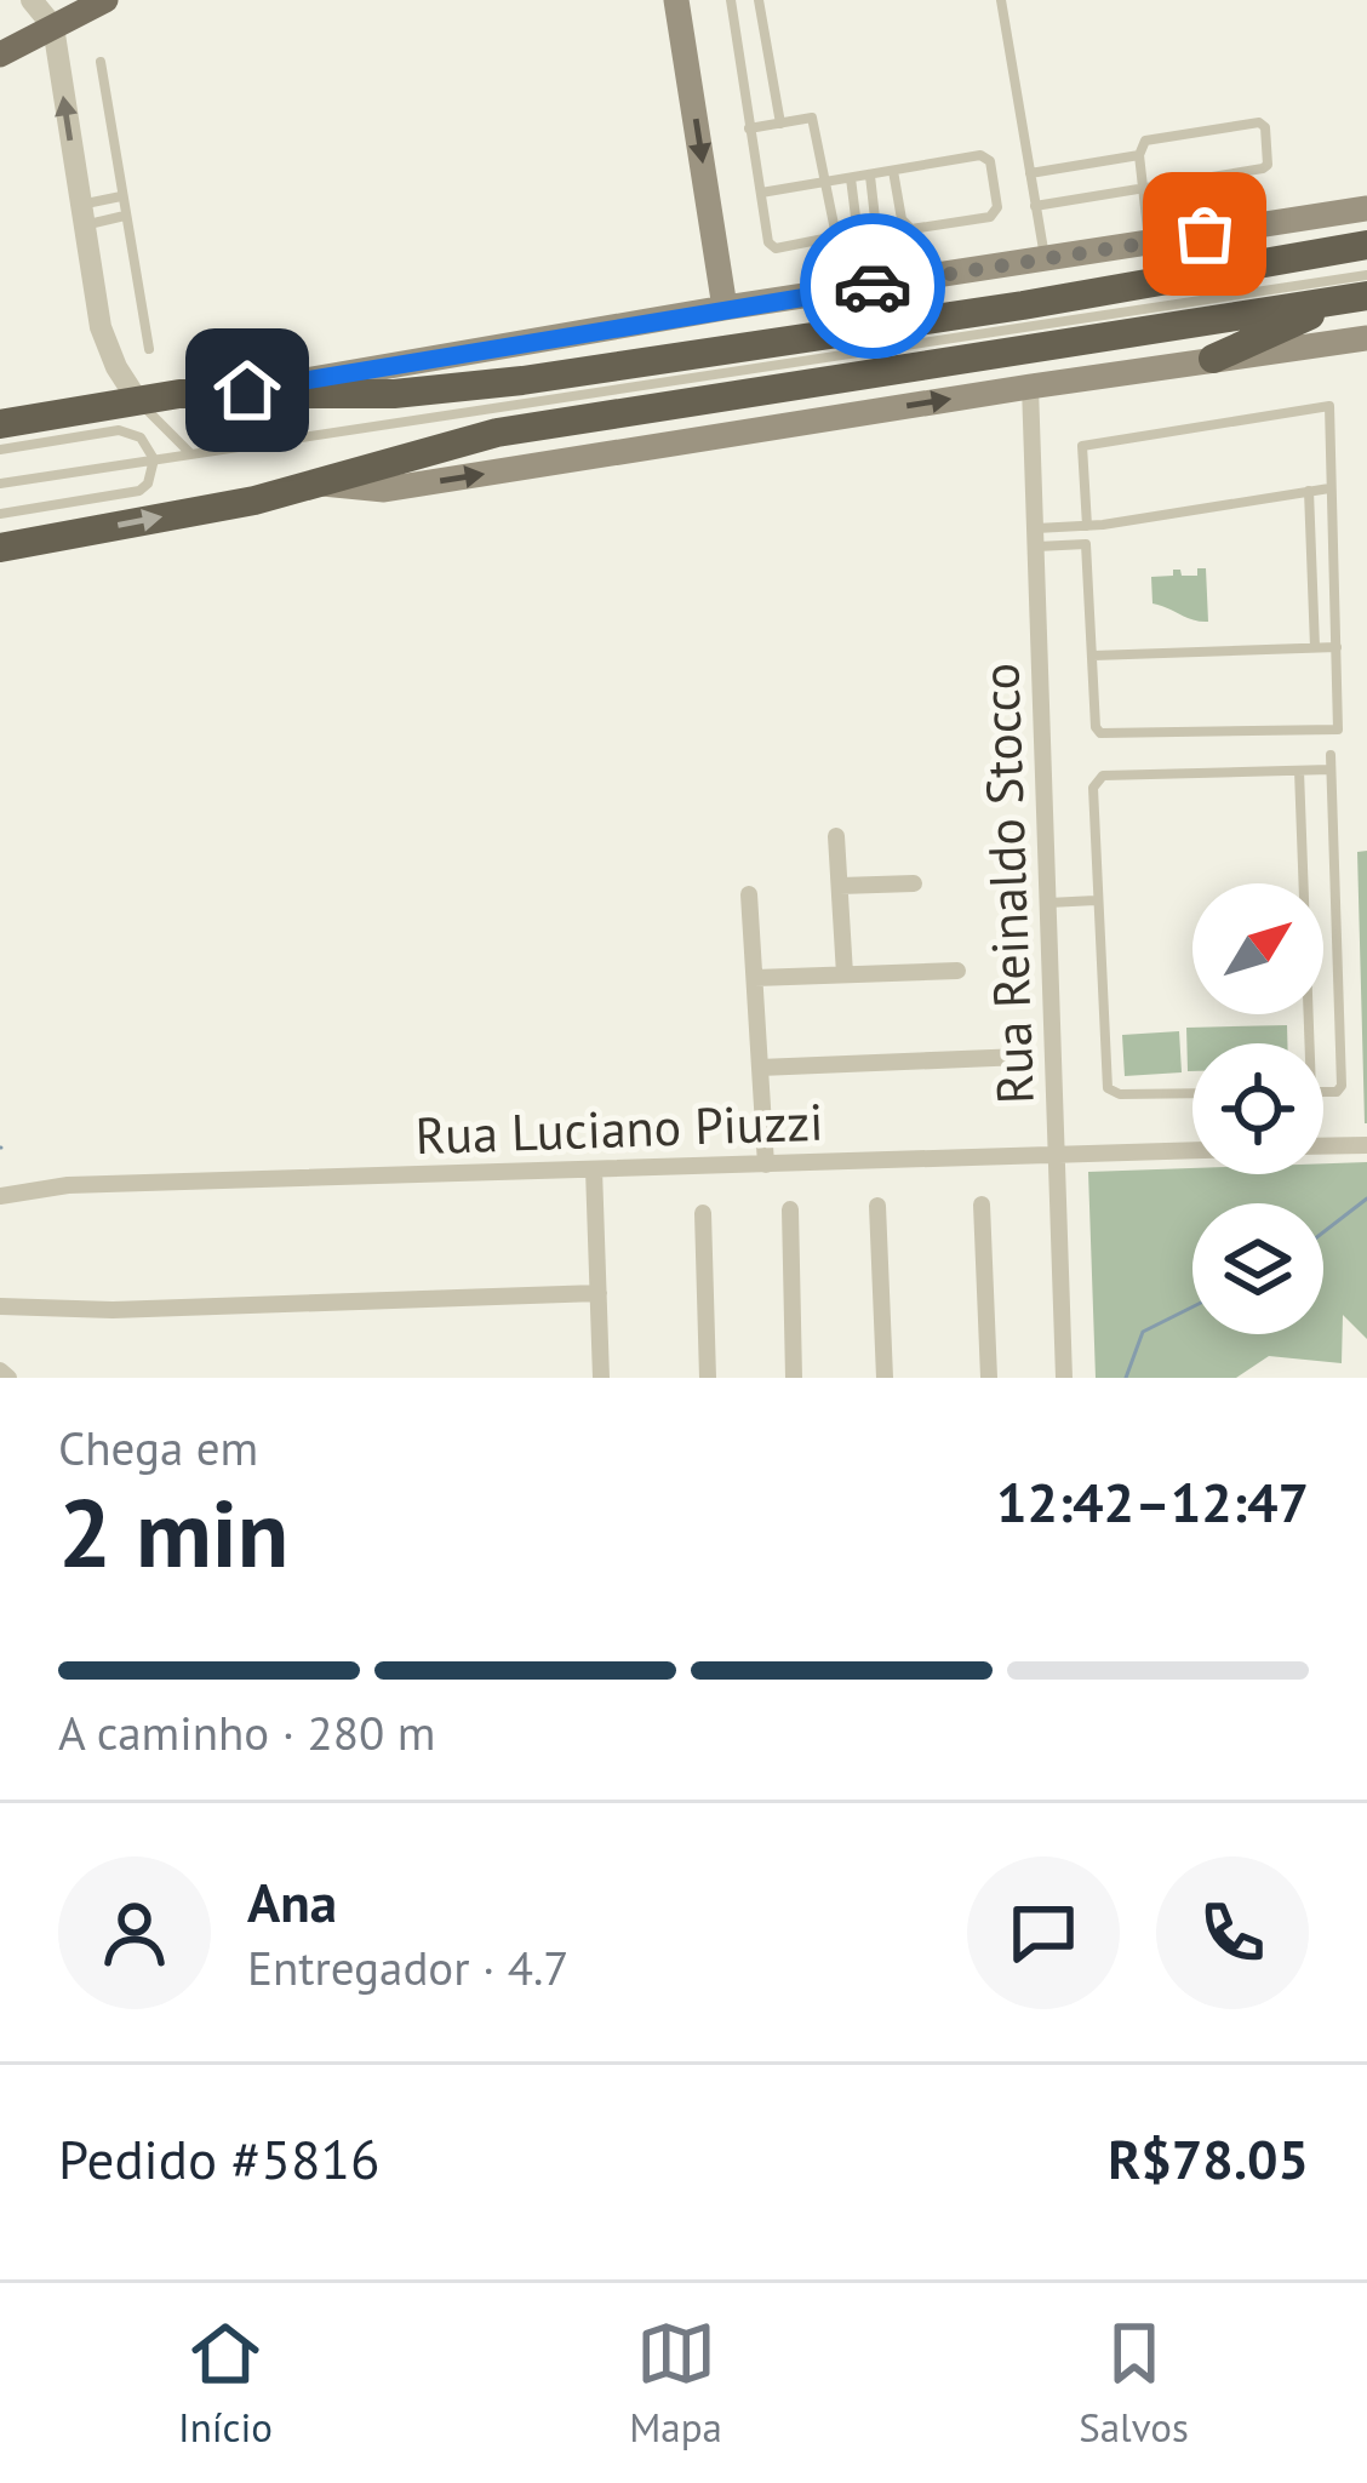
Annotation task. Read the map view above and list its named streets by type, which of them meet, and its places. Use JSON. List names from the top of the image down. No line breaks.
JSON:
{"streets":{"street":["Rua Reinaldo Stocco","Rua Luciano Piuzzi"]},"crossings":[["Rua Reinaldo Stocco","Rua Luciano Piuzzi"]],"north":"top right","page":{"heading":["2 min","Chega em","12:42–12:47"],"panel":["Ana","Entregador · 4.7","Pedido #5816","R$78.05"],"bar":"A caminho · 280 m","tabs":["Início","Mapa","Salvos"]}}
